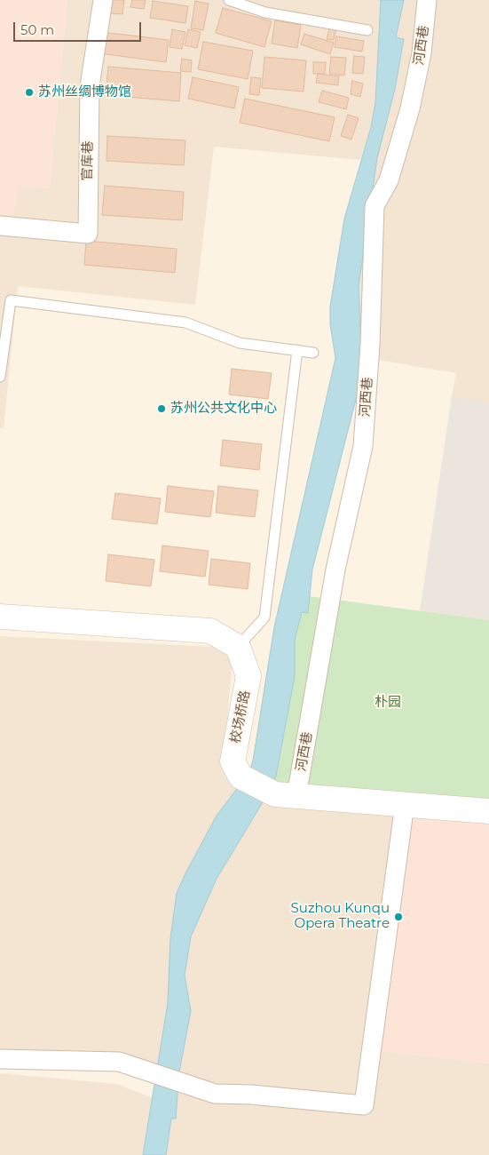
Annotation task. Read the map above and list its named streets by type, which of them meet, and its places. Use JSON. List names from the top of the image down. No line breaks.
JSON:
{"streets":{"street":["河西巷","官库巷","校场桥路"]},"crossings":[["河西巷","校场桥路"]],"parks":["朴园"],"places":["苏州丝绸博物馆","苏州公共文化中心","Suzhou Kunqu Opera Theatre"],"scale_bar":"50 m"}
